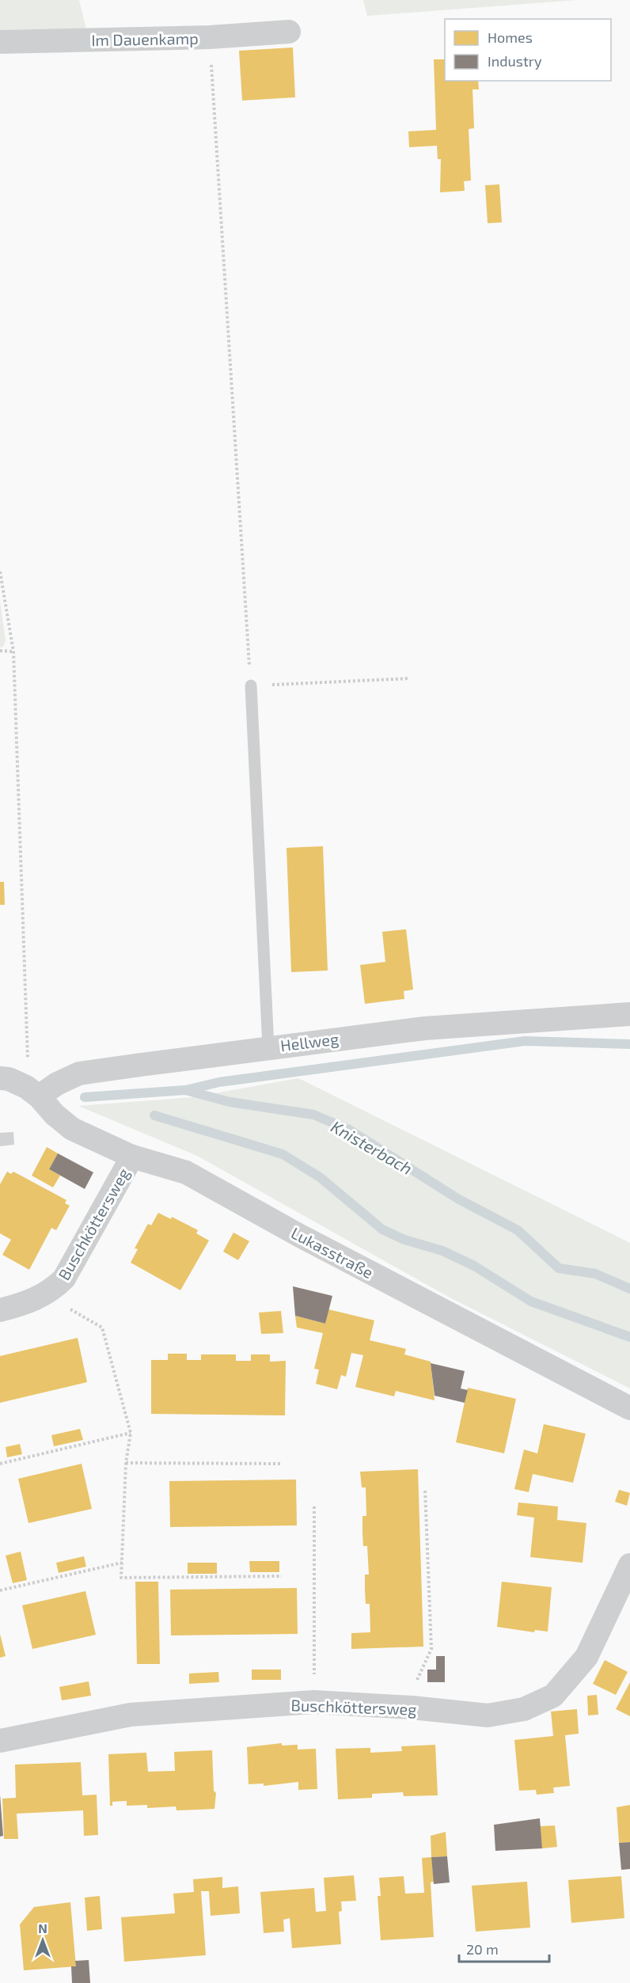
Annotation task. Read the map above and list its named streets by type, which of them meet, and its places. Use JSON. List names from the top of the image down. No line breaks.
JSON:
{"streets":{"street":["Im Dauenkamp","Hellweg","Buschköttersweg","Lukasstraße"]},"crossings":[["Hellweg","Lukasstraße"],["Buschköttersweg","Lukasstraße"]],"water":["Knisterbach"],"legend":["Homes","Industry"],"scale_bar":"20 m","north":"top"}
